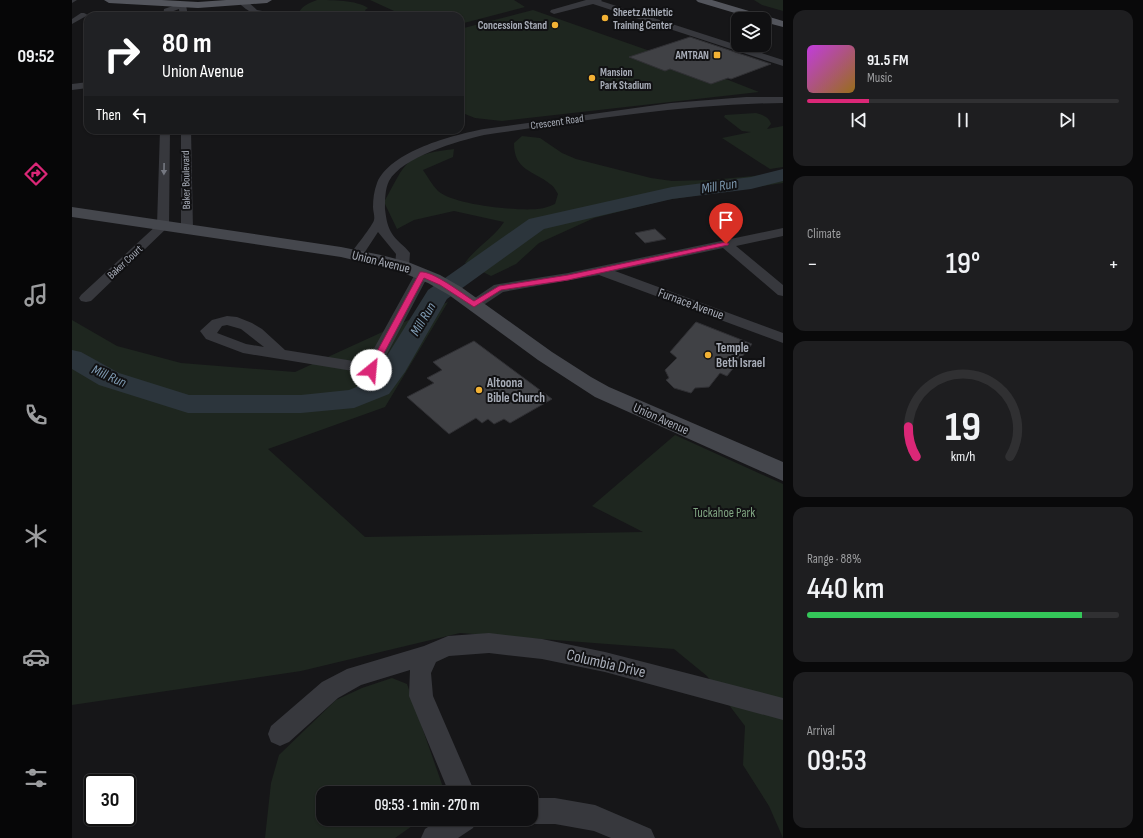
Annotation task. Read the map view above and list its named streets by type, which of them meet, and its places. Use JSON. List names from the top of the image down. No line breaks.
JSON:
{"streets":{"main road":["Union Avenue"],"street":["Crescent Road","Baker Boulevard","Baker Court","Furnace Avenue","Columbia Drive"]},"crossings":[["Crescent Road","Union Avenue"],["Baker Boulevard","Baker Court"],["Baker Boulevard","Union Avenue"],["Baker Court","Union Avenue"]],"water":["Mill Run"],"parks":["Tuckahoe Park"],"places":{"other":["Sheetz Athletic Training Center","Concession Stand","Mansion Park Stadium","Temple Beth Israel","Altoona Bible Church"],"transit":["AMTRAN"]},"page":{"tabs":"09:52","turn":["80 m","Union Avenue"],"song":["91.5 FM","Music"],"then":"Then","tile":["Climate",["Range · 88%","440 km"],["Arrival","09:53"]],"heat":["−","19°","+"],"limit":"30","trip":"09:53 · 1 min · 270 m","gauge":["19","km/h"]}}
